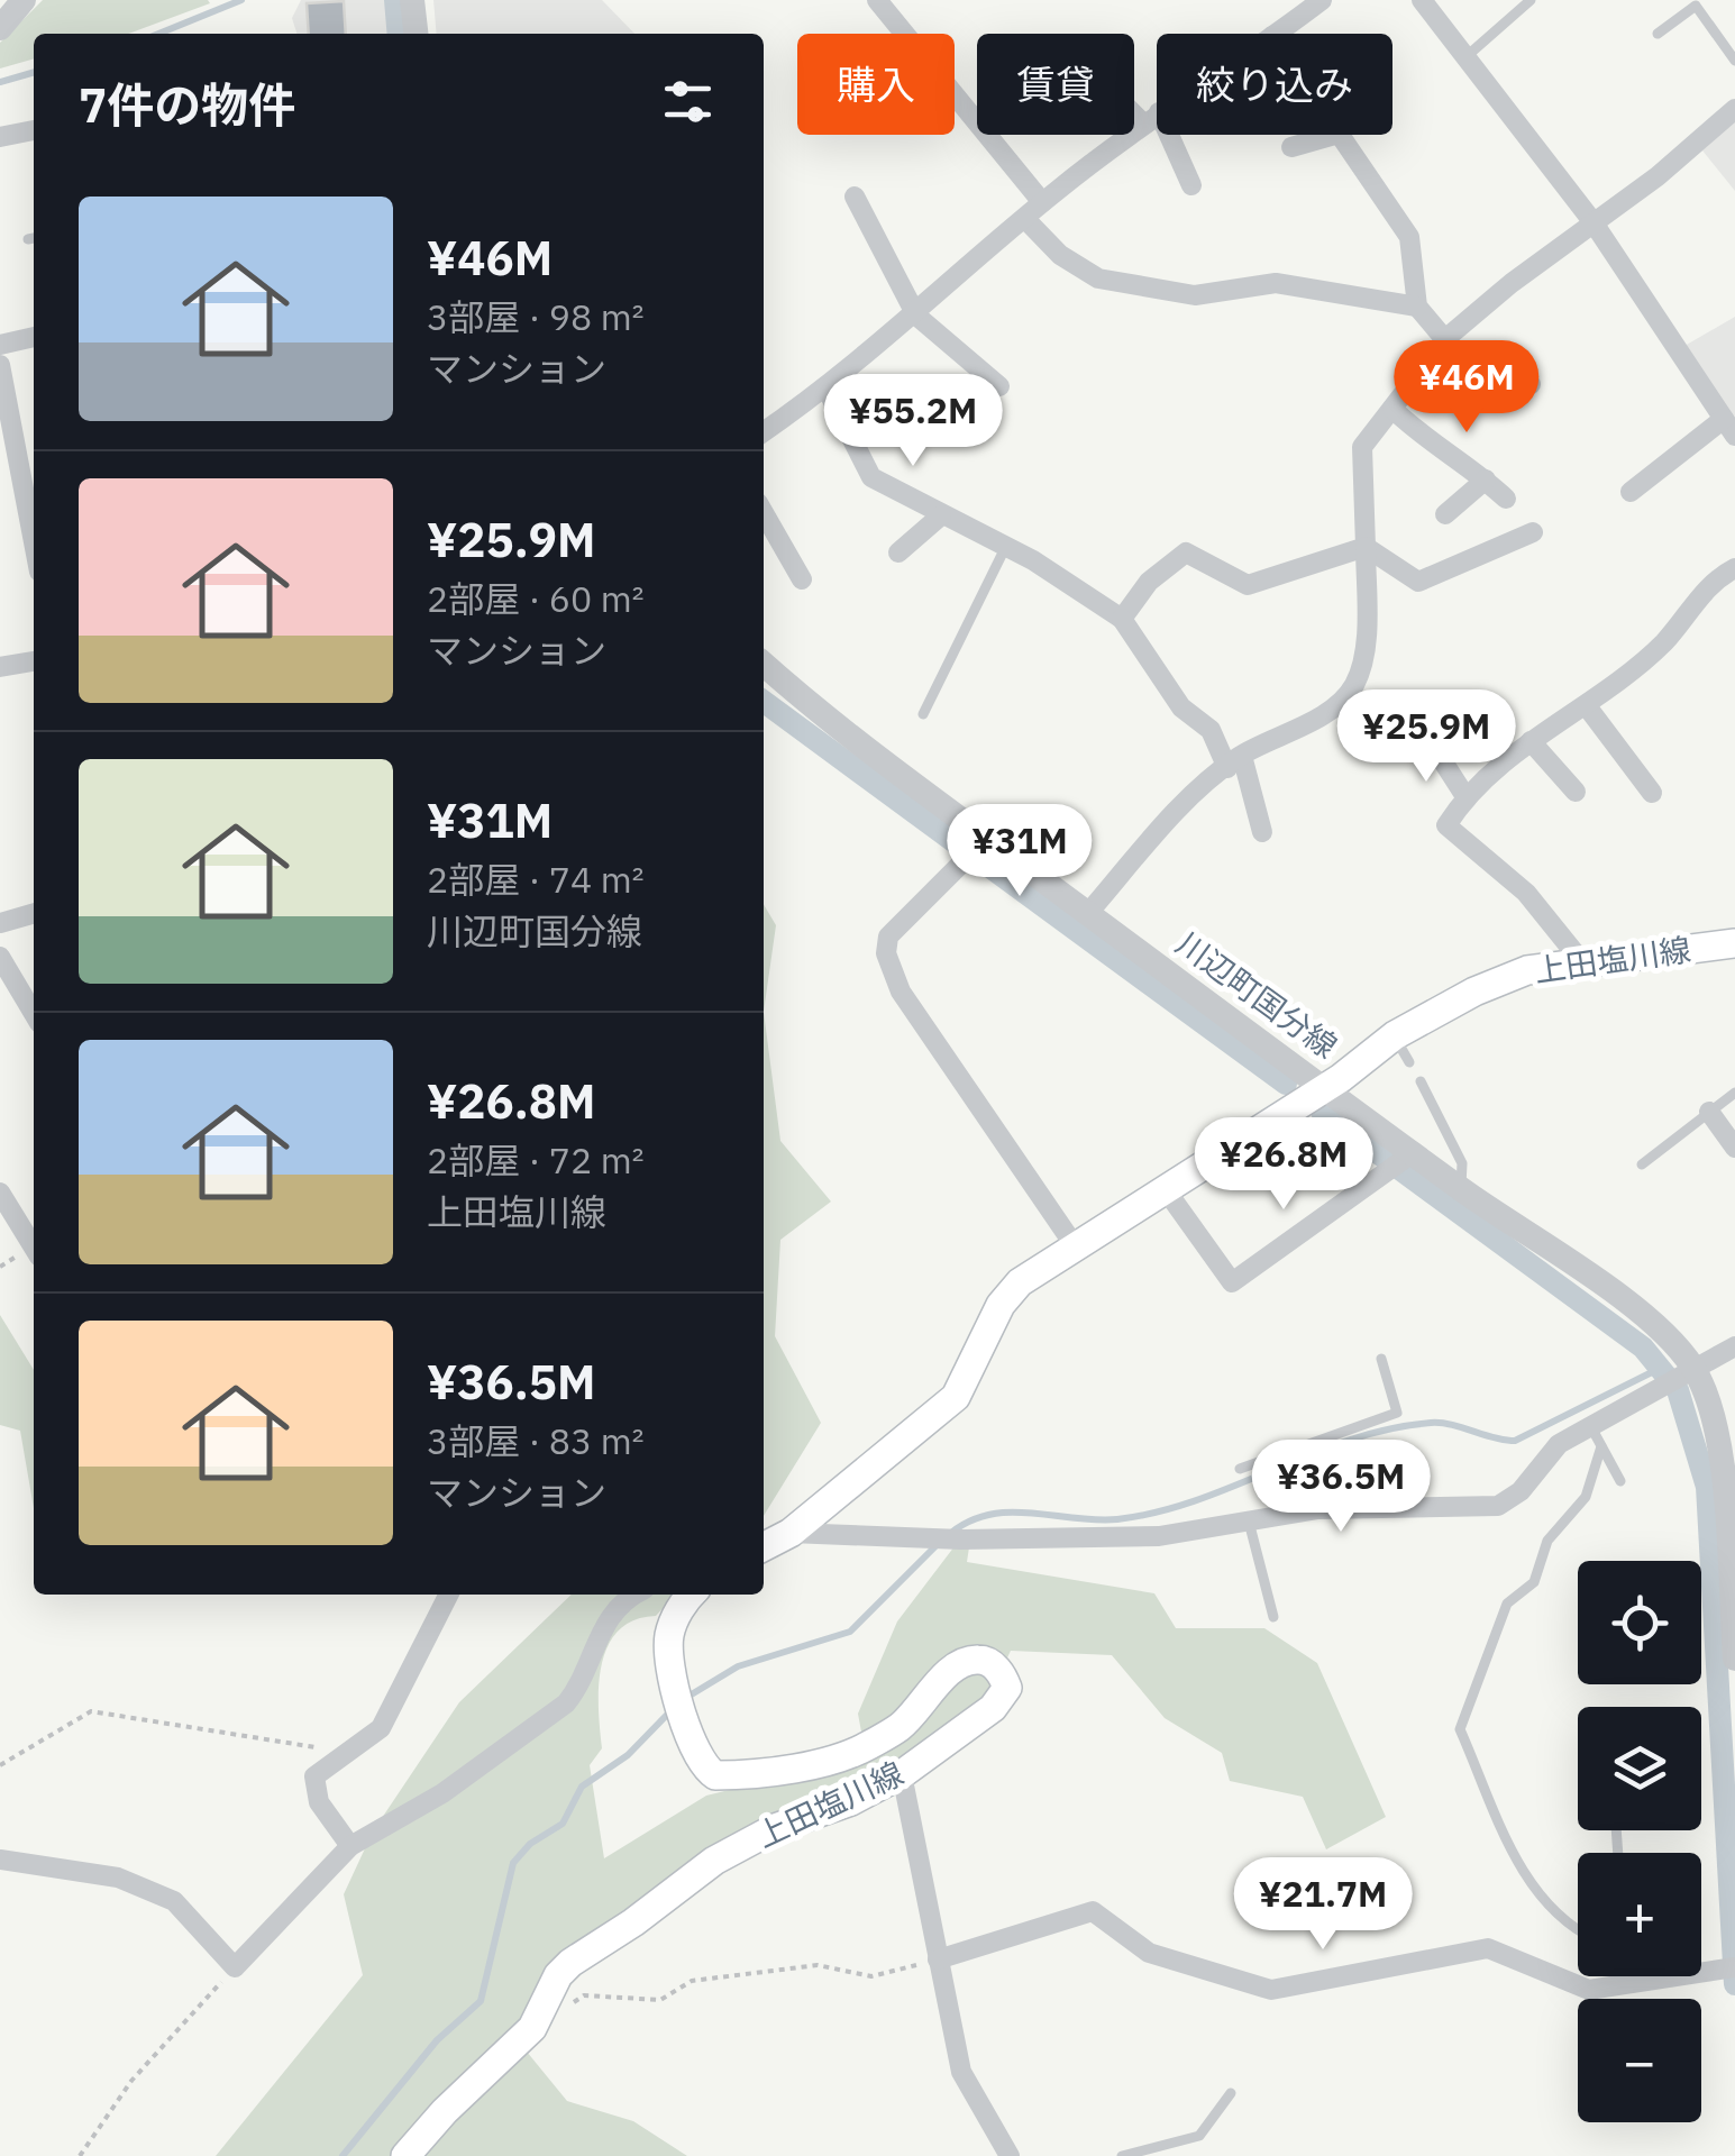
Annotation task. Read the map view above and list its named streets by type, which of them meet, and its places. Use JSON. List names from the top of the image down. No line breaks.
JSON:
{"streets":{"main road":["上田塩川線"],"street":["川辺町国分線"]},"crossings":[["上田塩川線","川辺町国分線"]],"page":{"chip":["購入","賃貸","絞り込み"],"heading":"7件の物件","list":[{"name":"¥46M","note":"3部屋 · 98 m² · マンション"},{"name":"¥25.9M","note":"2部屋 · 60 m² · マンション"},{"name":"¥31M","note":"2部屋 · 74 m² · 川辺町国分線"},{"name":"¥26.8M","note":"2部屋 · 72 m² · 上田塩川線"},{"name":"¥36.5M","note":"3部屋 · 83 m² · マンション"}],"price":["¥46M","¥55.2M","¥25.9M","¥31M","¥26.8M","¥36.5M","¥21.7M"],"map_buttons":["+","−"]}}
